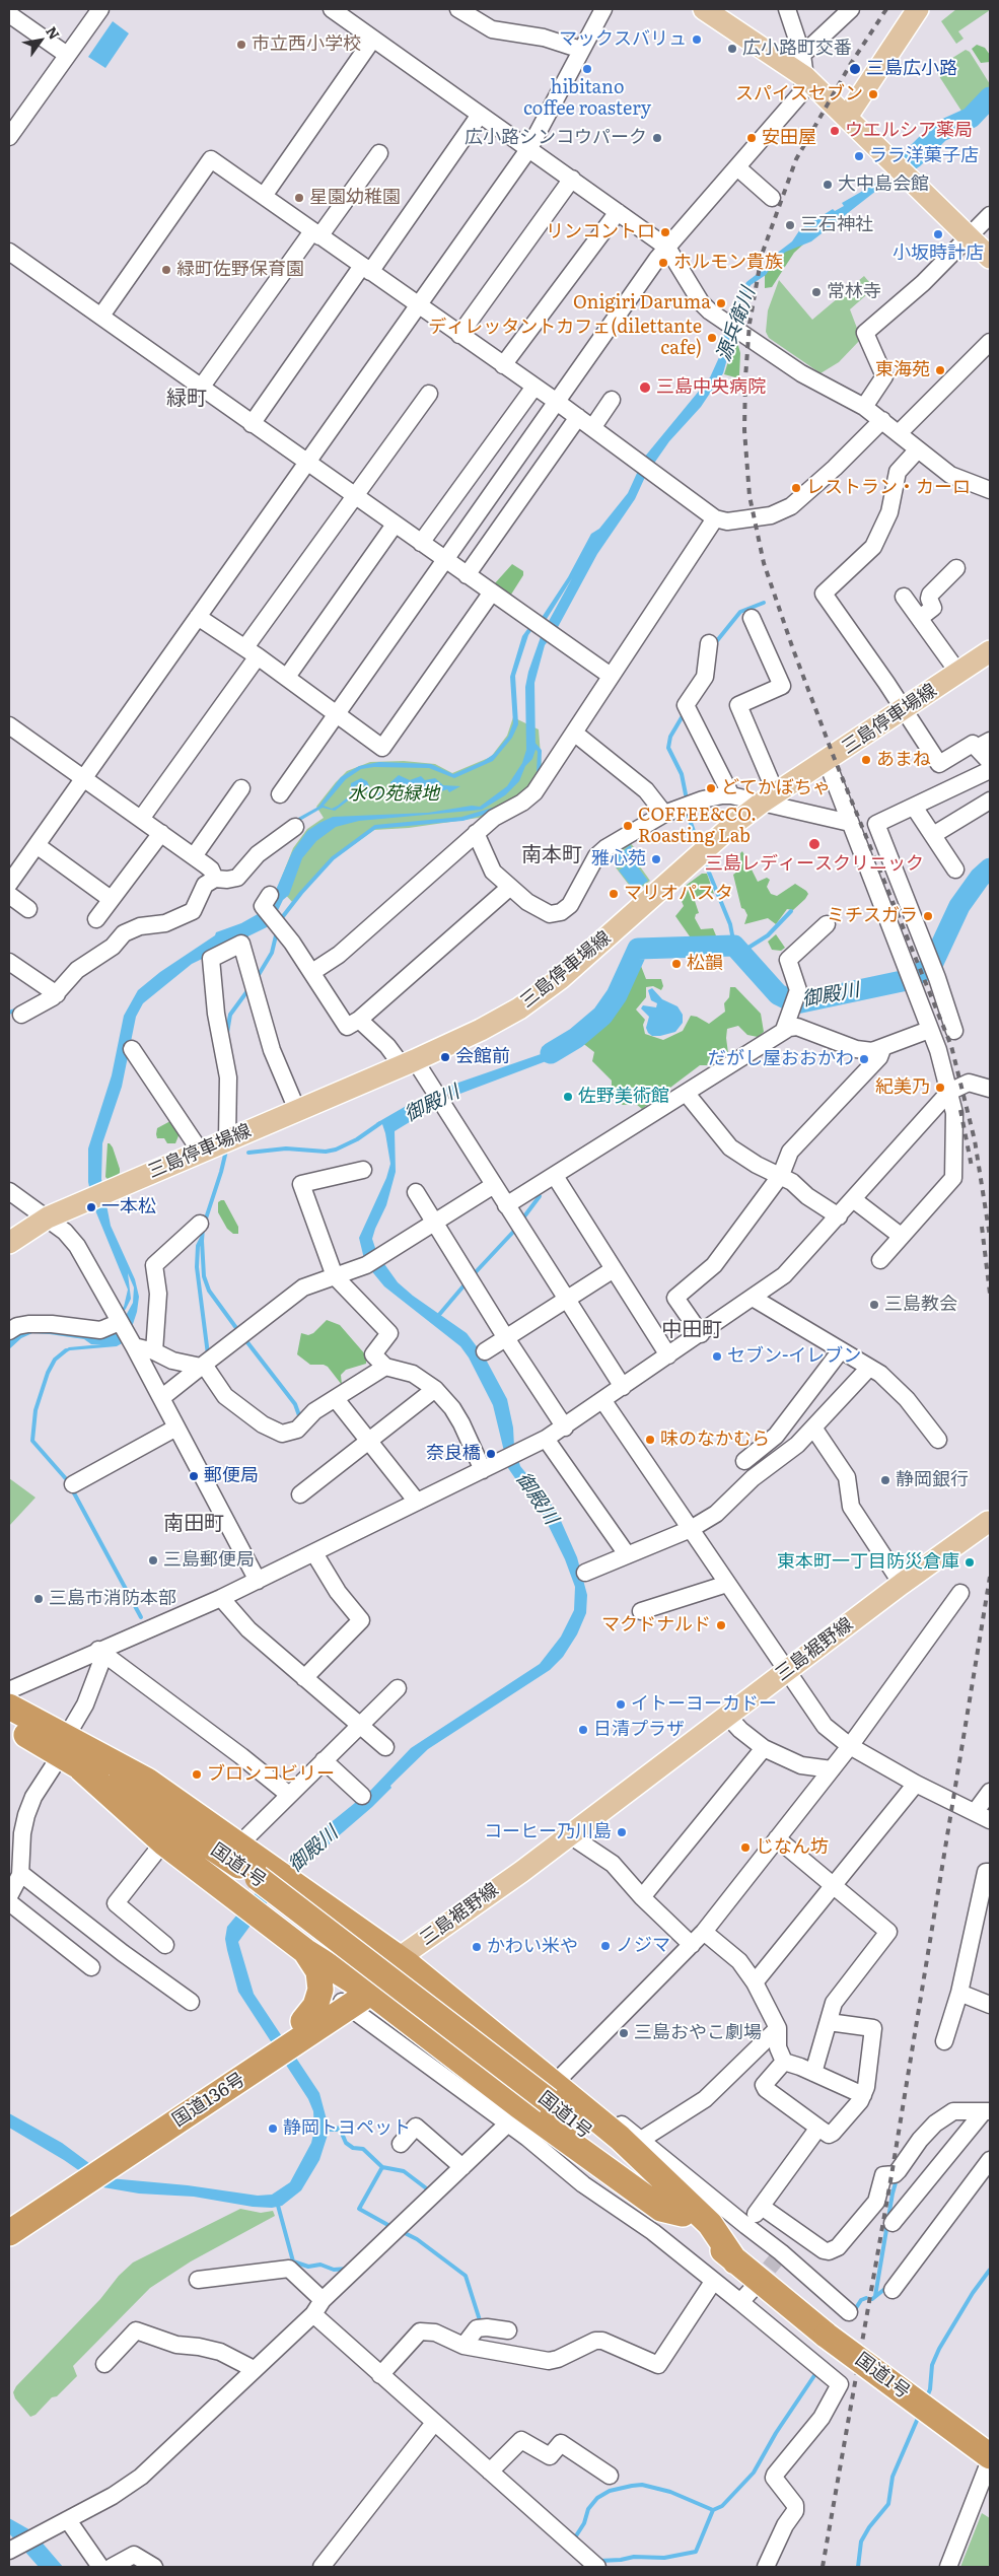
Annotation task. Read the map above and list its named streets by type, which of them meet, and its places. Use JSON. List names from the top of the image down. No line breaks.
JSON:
{"streets":{"highway":["国道1号","国道136号"],"main road":["三島停車場線","三島裾野線"]},"crossings":[["三島裾野線","国道136号"]],"districts":["緑町","南本町","中田町","南田町"],"water":["源兵衛川","御殿川"],"parks":["水の苑緑地"],"places":["マックスバリュ","市立西小学校","広小路町交番","hibitano coffee roastery","三島広小路","スパイスセブン","ウエルシア薬局","広小路シンコウパーク","安田屋","ララ洋菓子店","大中島会館","星園幼稚園","三石神社","リンコントロ","小坂時計店","ホルモン貴族","緑町佐野保育園","常林寺","Onigiri Daruma","ディレッタントカフェ(dilettante cafe)","東海苑","三島中央病院","レストラン・カーロ","あまね","どてかぼちゃ","COFFEE&CO. Roasting Lab","三島レディースクリニック","雅心苑","マリオパスタ","ミチスガラ","松韻","会館前","だがし屋おおかわ","紀美乃","佐野美術館","一本松","三島教会","セブン-イレブン","味のなかむら","奈良橋","郵便局","静岡銀行","三島郵便局","東本町一丁目防災倉庫","三島市消防本部","マクドナルド","イトーヨーカドー","日清プラザ","ブロンコビリー","コーヒー乃川島","じなん坊","ノジマ","かわい米や","三島おやこ劇場","静岡トヨペット"],"north":"top right"}
